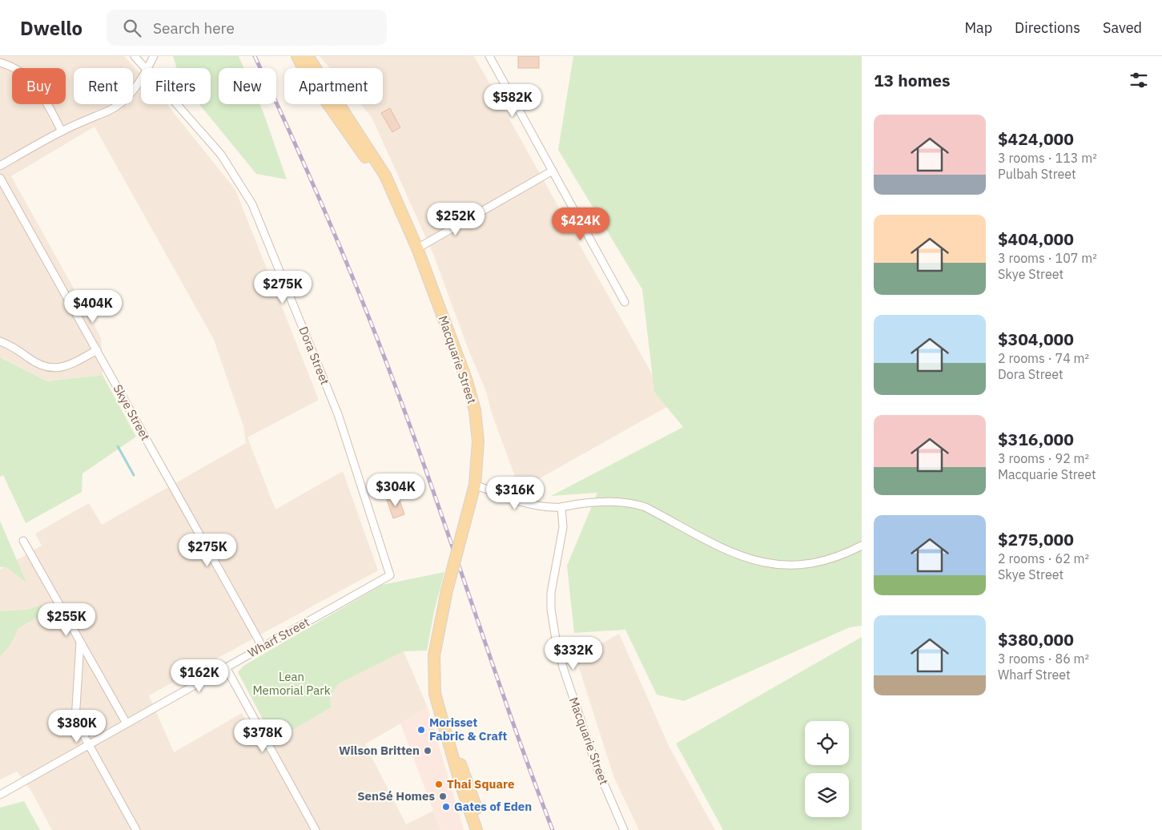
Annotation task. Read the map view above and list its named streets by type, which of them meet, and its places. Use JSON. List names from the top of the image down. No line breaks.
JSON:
{"streets":{"main road":["Macquarie Street"],"street":["Dora Street","Skye Street","Wharf Street"]},"crossings":[["Dora Street","Wharf Street"],["Skye Street","Wharf Street"]],"parks":["Lean Memorial Park"],"places":["Morisset Fabric & Craft","Wilson Britten","Thai Square","SenSé Homes","Gates of Eden"],"page":{"header":"Dwello","search":"Search here","nav":["Map","Directions","Saved"],"heading":"13 homes","chip":["Buy","Rent","Filters","New","Apartment"],"price":["$582K","$252K","$424K","$275K","$404K","$304K","$316K","$275K","$255K","$332K","$162K","$380K","$378K"],"list":[{"name":"$424,000","note":"3 rooms · 113 m² · Pulbah Street"},{"name":"$404,000","note":"3 rooms · 107 m² · Skye Street"},{"name":"$304,000","note":"2 rooms · 74 m² · Dora Street"},{"name":"$316,000","note":"3 rooms · 92 m² · Macquarie Street"},{"name":"$275,000","note":"2 rooms · 62 m² · Skye Street"},{"name":"$380,000","note":"3 rooms · 86 m² · Wharf Street"}]}}
